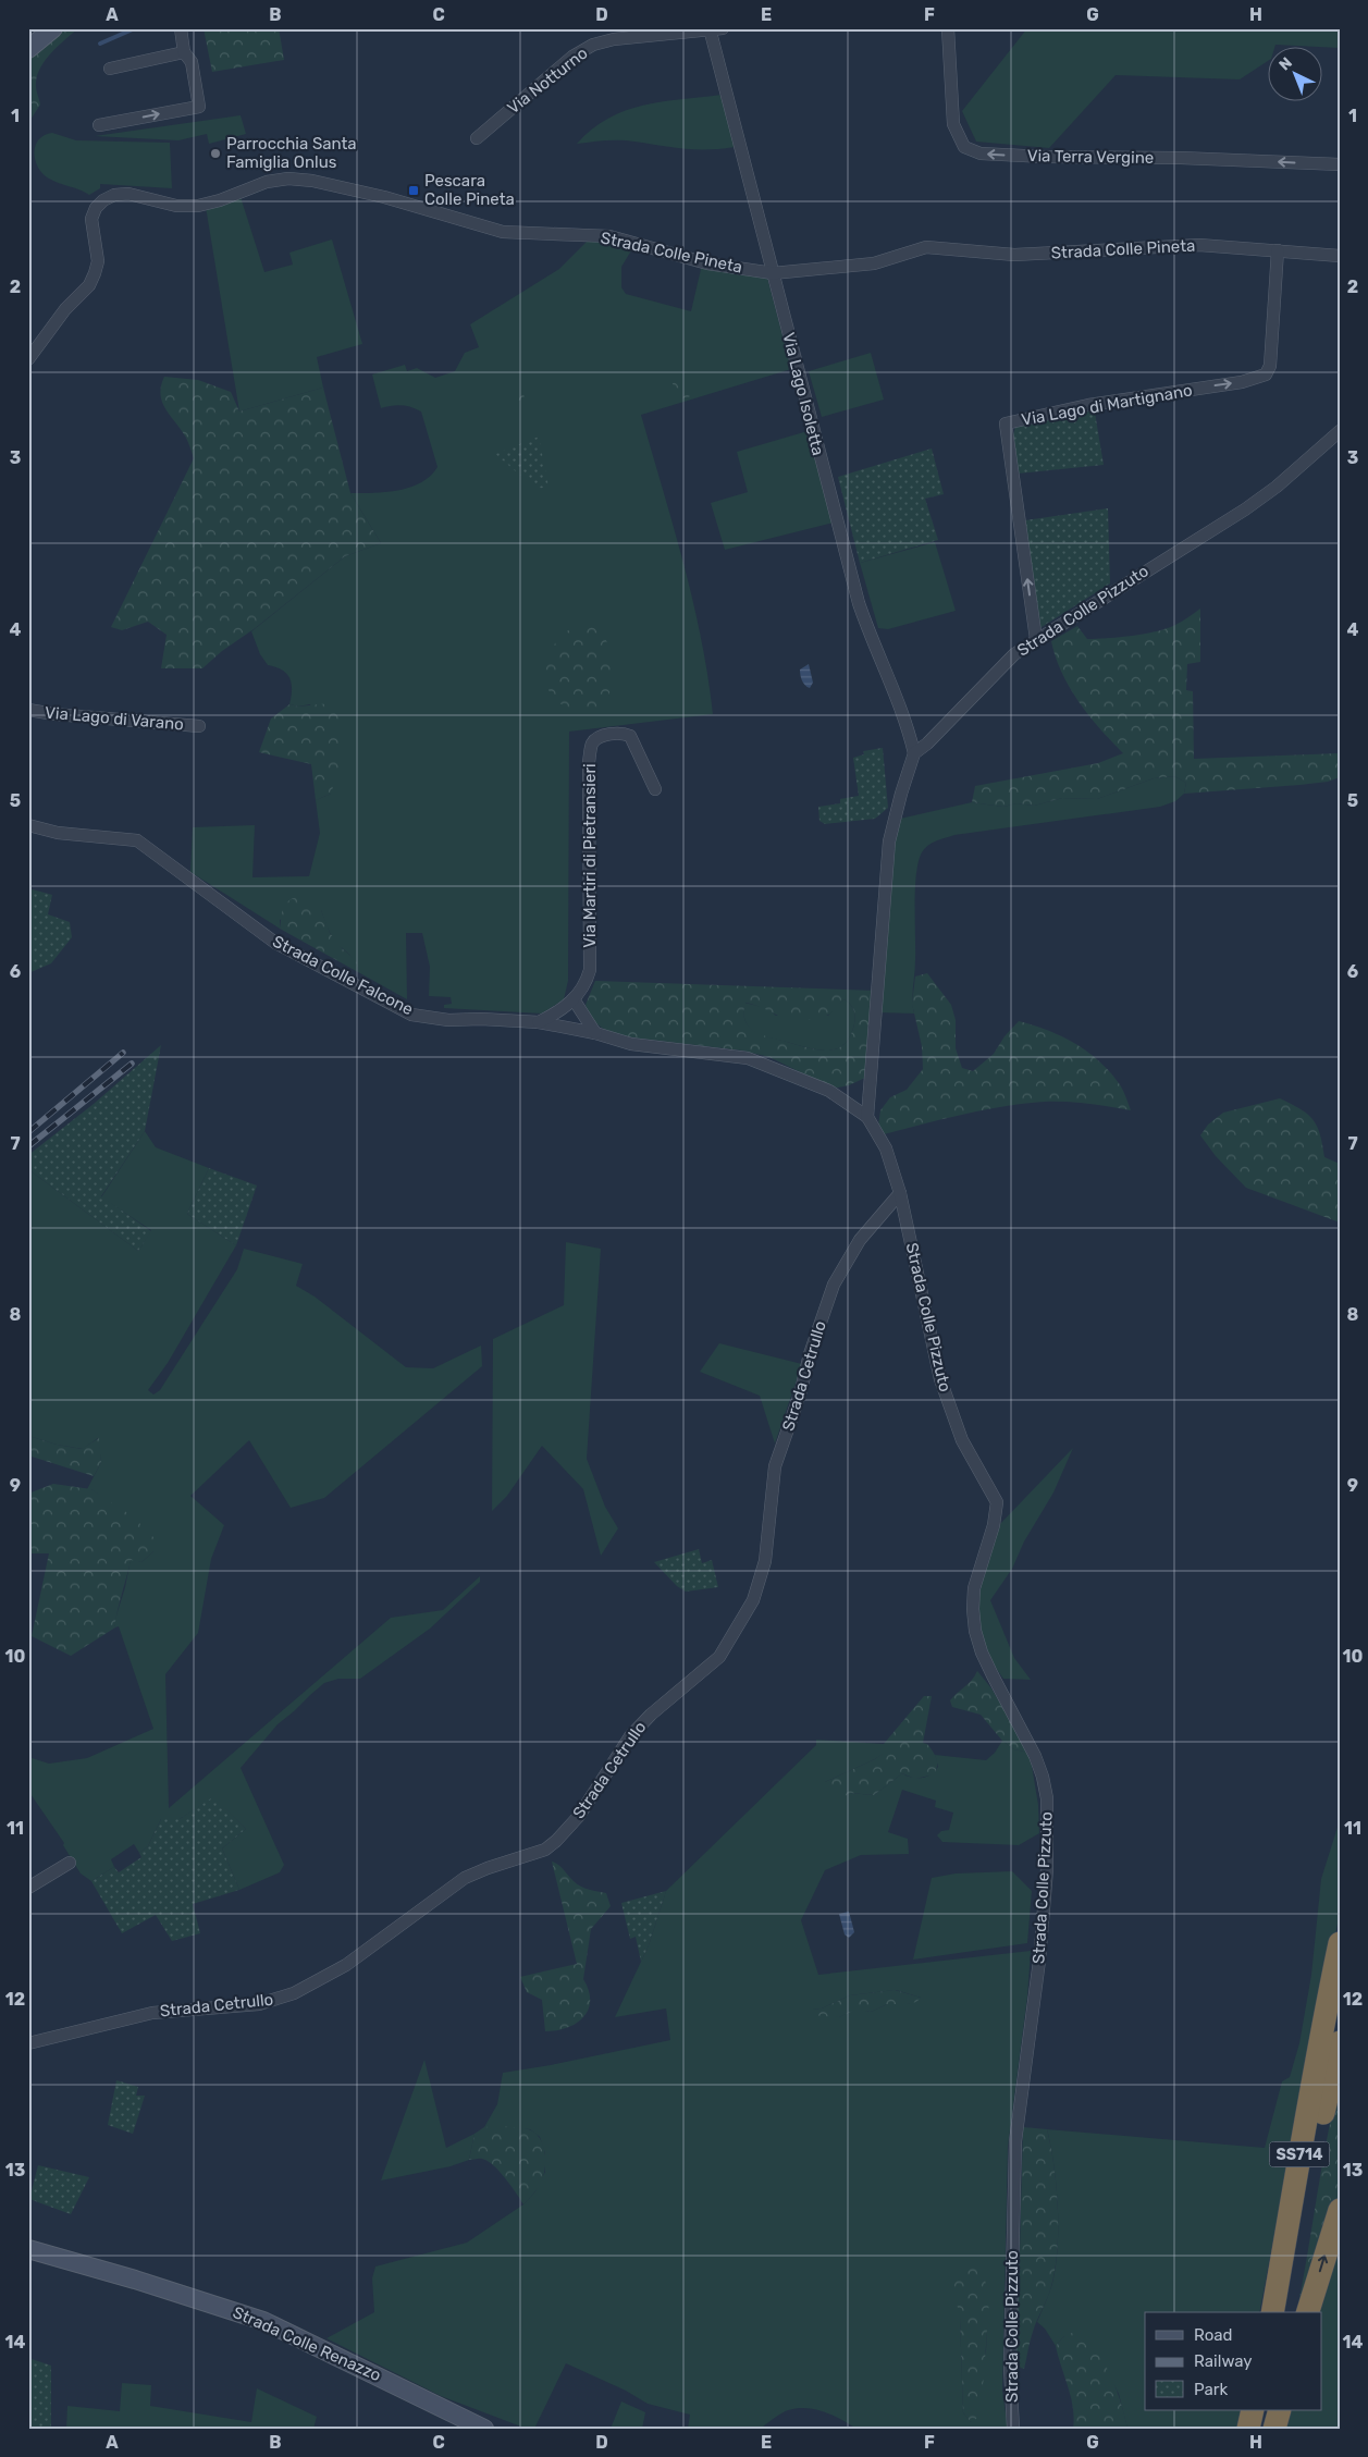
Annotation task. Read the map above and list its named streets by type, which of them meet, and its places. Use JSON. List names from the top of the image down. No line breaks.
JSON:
{"streets":{"highway":["SS714"],"street":["Via Notturno","Via Terra Vergine","Strada Colle Pineta","Via Lago Isoletta","Via Lago di Martignano","Strada Colle Pizzuto","Via Lago di Varano","Via Martiri di Pietransieri","Strada Colle Falcone","Strada Cetrullo","Strada Colle Renazzo"]},"crossings":[["Via Notturno","Via Lago Isoletta"],["Strada Colle Pineta","Via Lago Isoletta"],["Strada Colle Pineta","Via Lago di Martignano"],["Via Lago Isoletta","Strada Colle Pizzuto"],["Via Lago di Martignano","Strada Colle Pizzuto"],["Strada Colle Pizzuto","Strada Colle Falcone"],["Strada Colle Pizzuto","Strada Cetrullo"],["Via Martiri di Pietransieri","Strada Colle Falcone"]],"one_way":["Via Terra Vergine"],"places":{"other":["Parrocchia Santa Famiglia Onlus"],"transit":["Pescara Colle Pineta"]},"legend":["Road","Railway","Park"],"north":"top left","grid":{"columns":["A","B","C","D","E","F","G","H"],"rows":["1","2","3","4","5","6","7","8","9","10","11","12","13","14"]}}
